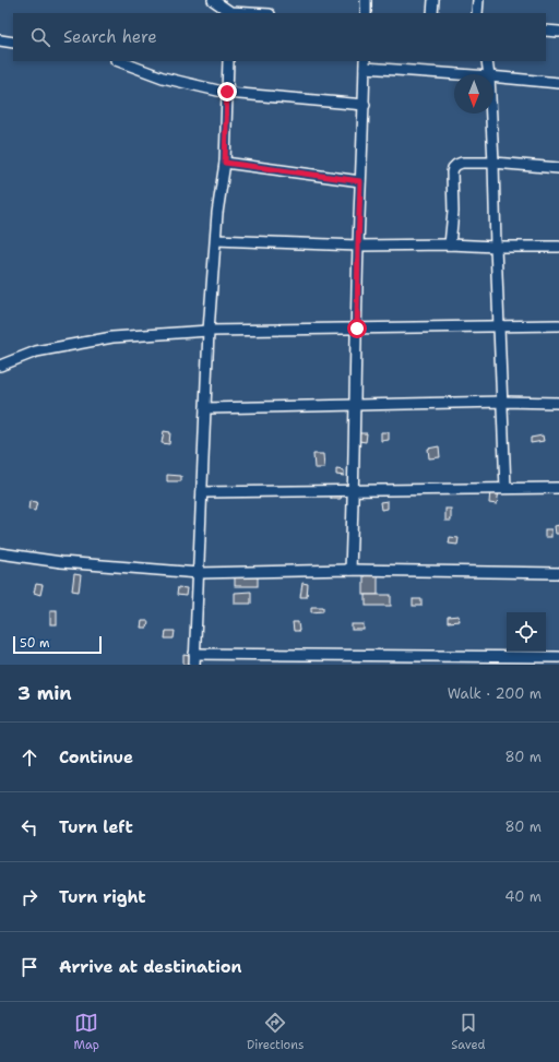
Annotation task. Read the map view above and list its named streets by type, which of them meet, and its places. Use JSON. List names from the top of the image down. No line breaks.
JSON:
{"scale_bar":"50 m","north":"bottom","page":{"search":"Search here","scale":"50 m","heading":["3 min","Walk · 200 m"],"list":[["Continue","80 m"],["Turn left","80 m"],["Turn right","40 m"],"Arrive at destination"],"nav":["Map","Directions","Saved"]}}
